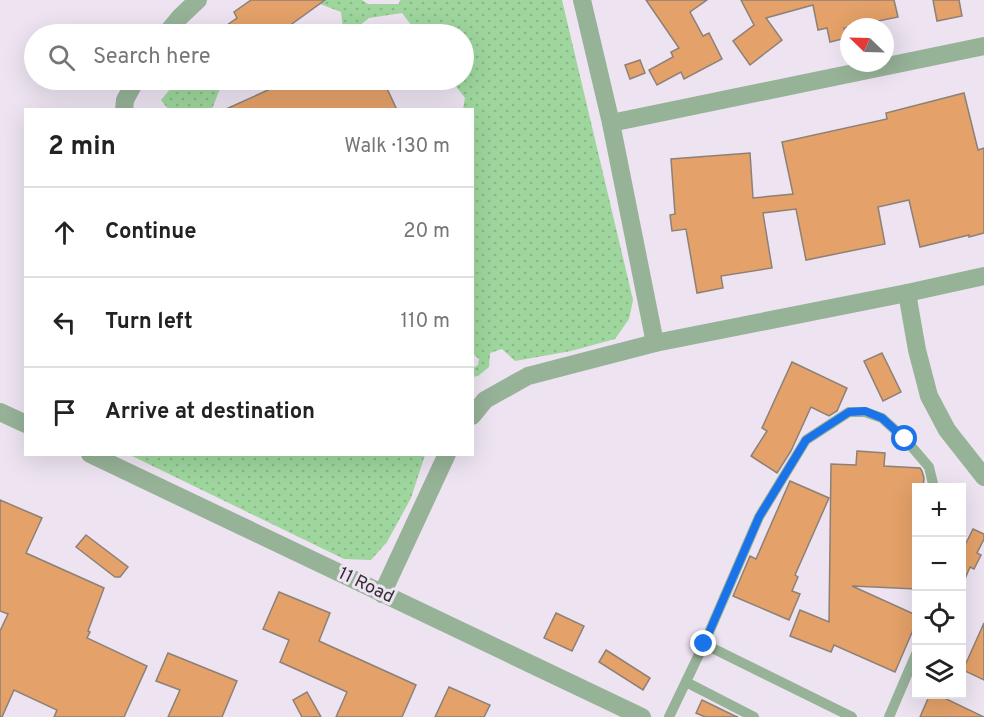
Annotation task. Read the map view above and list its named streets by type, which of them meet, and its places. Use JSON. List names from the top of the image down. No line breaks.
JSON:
{"streets":{"street":["11 Road"]},"north":"top left","page":{"search":"Search here","heading":["2 min","Walk · 130 m"],"list":[["Continue","20 m"],["Turn left","110 m"],"Arrive at destination"],"map_buttons":["+","−"]}}
